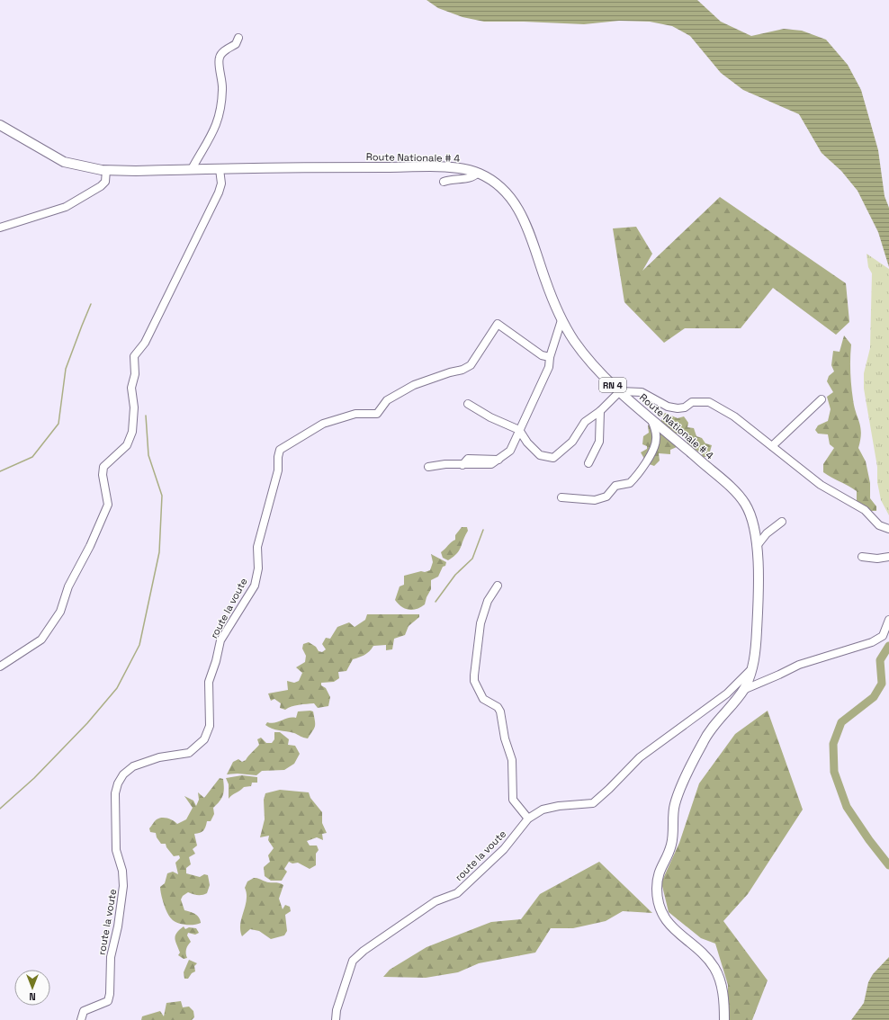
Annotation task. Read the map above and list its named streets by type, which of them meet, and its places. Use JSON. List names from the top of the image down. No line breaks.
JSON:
{"streets":{"main road":["Route Nationale # 4","RN 4"],"street":["route la voute"]},"crossings":[["Route Nationale # 4","route la voute"]],"north":"bottom"}
